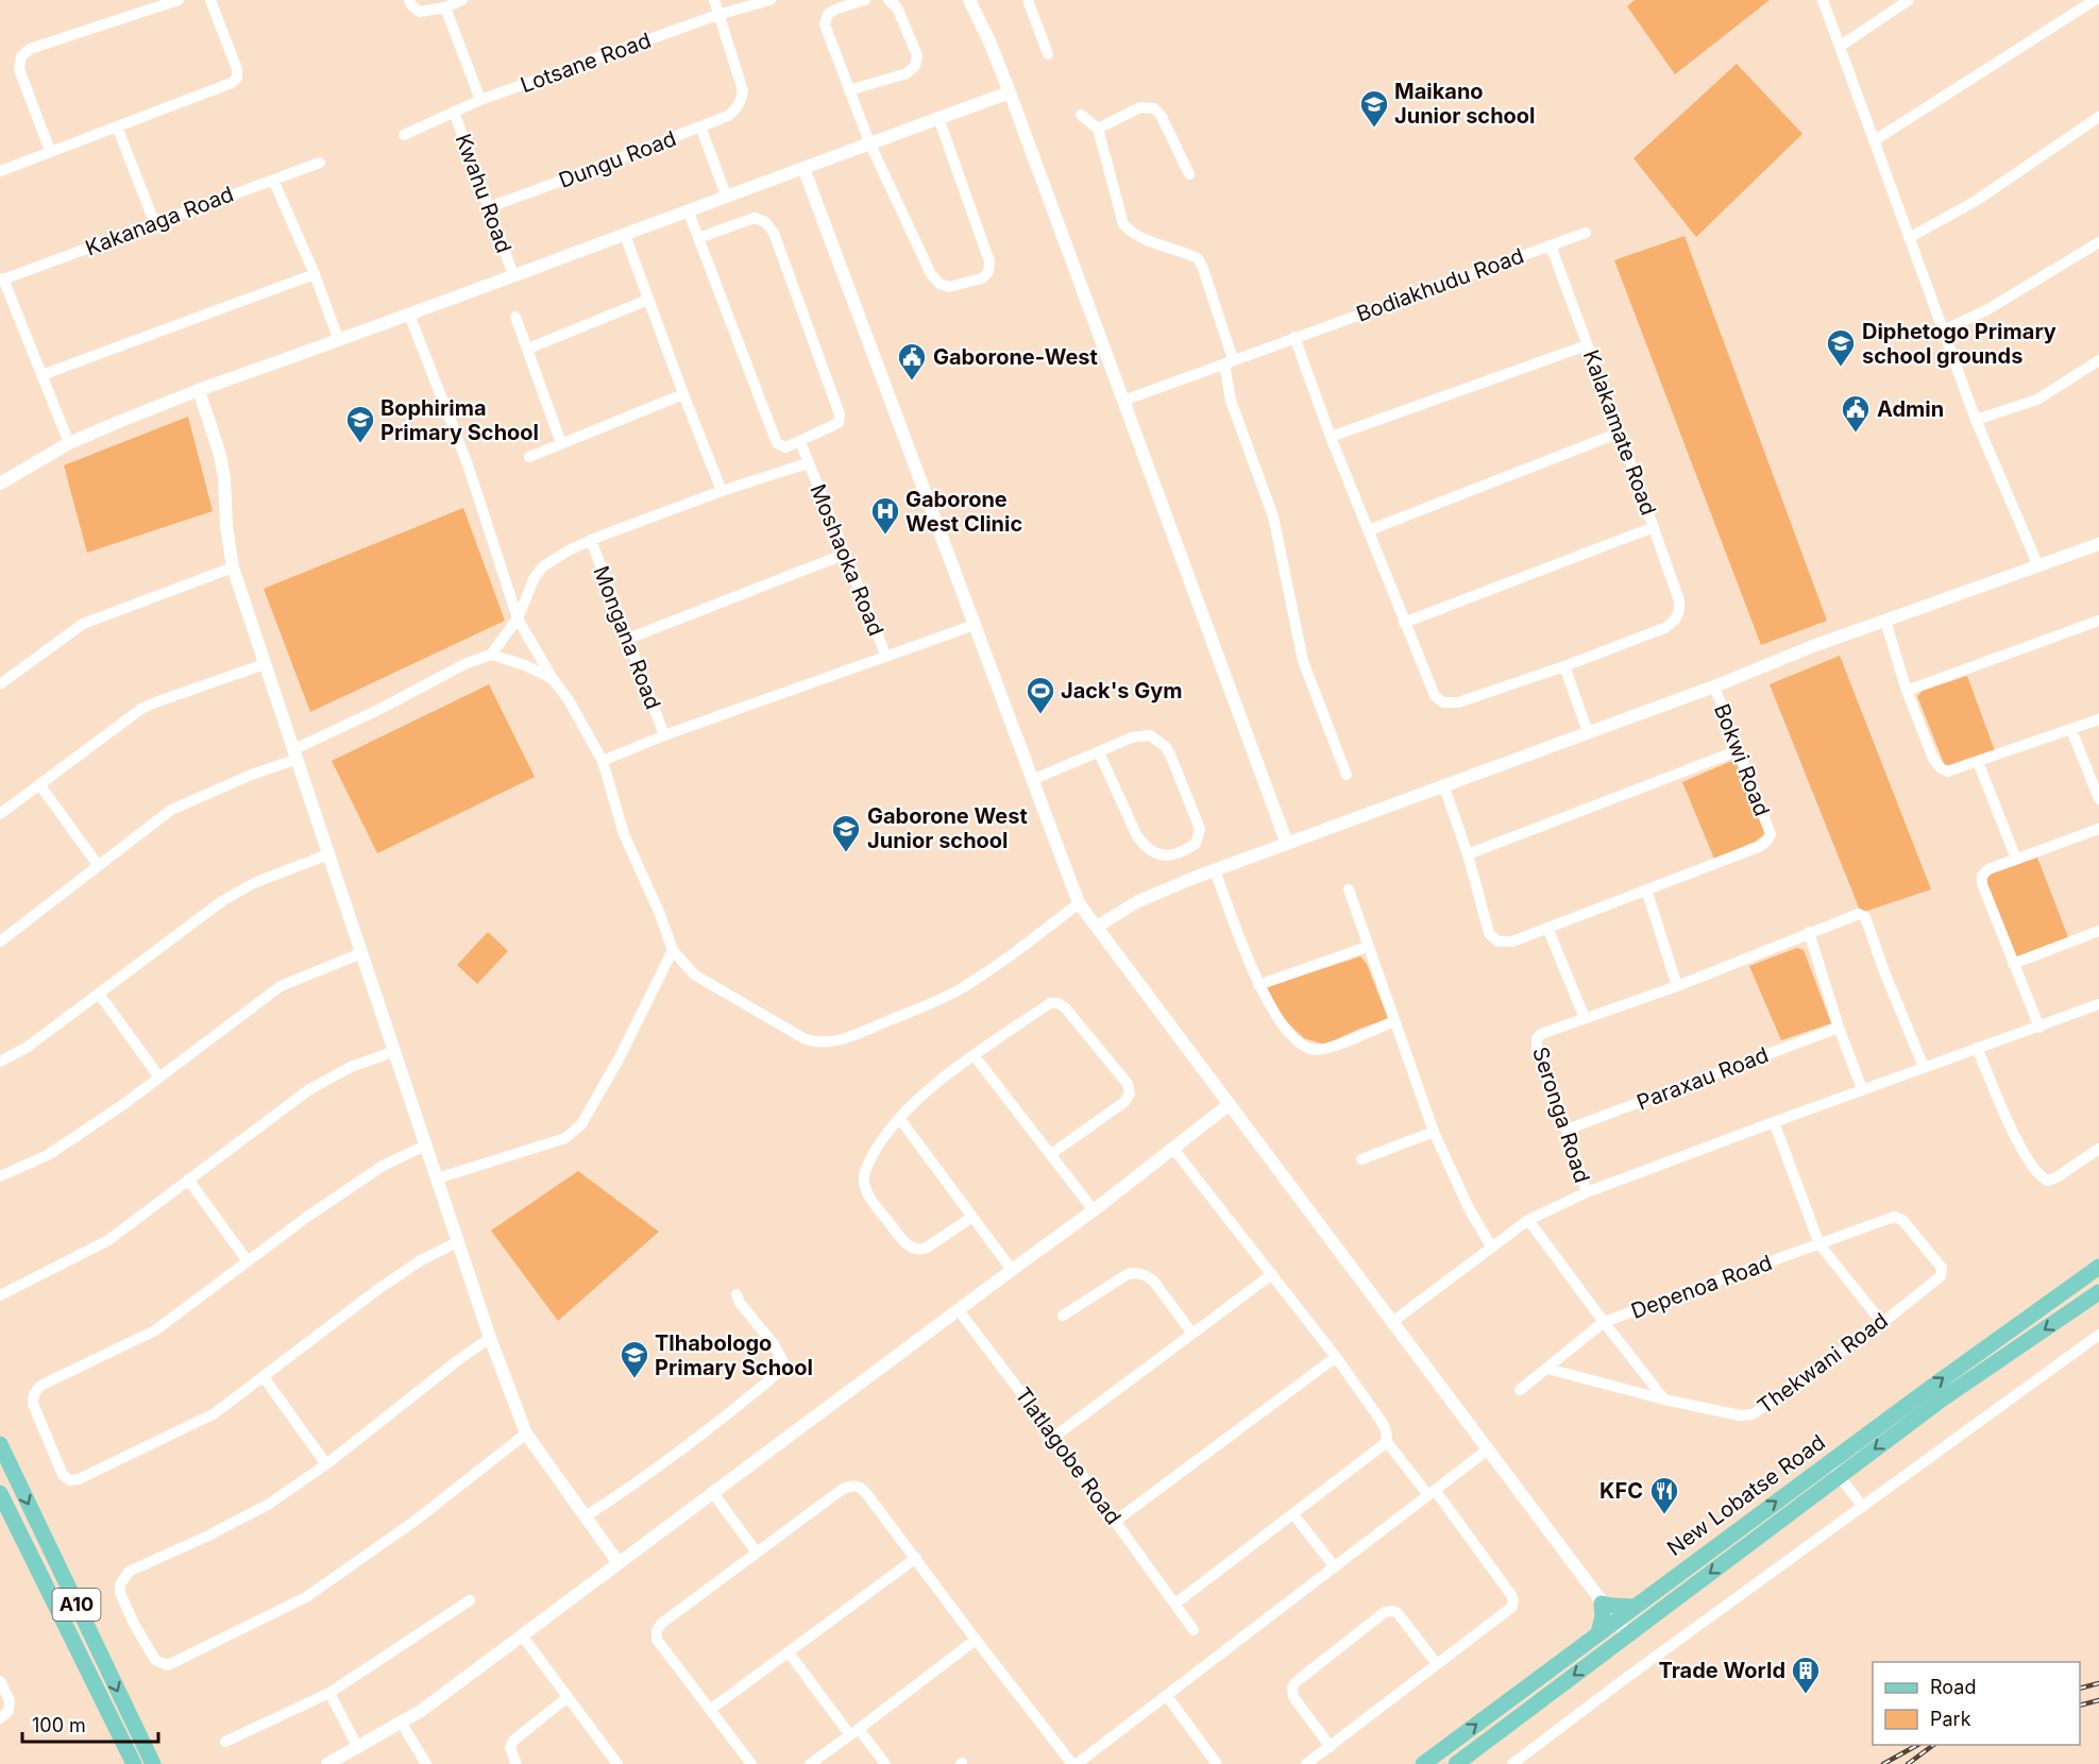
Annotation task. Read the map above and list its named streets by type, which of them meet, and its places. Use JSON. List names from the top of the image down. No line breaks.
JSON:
{"streets":{"main road":["New Lobatse Road","A10"],"street":["Lotsane Road","Dungu Road","Kwahu Road","Kakanaga Road","Bodiakhudu Road","Kalakamate Road","Moshaoka Road","Mongana Road","Bokwi Road","Paraxau Road","Seronga Road","Depenoa Road","Thekwani Road","Tlatlagobe Road"]},"crossings":[["Lotsane Road","Dungu Road"],["Lotsane Road","Kwahu Road"],["Dungu Road","Kwahu Road"],["Bodiakhudu Road","Kalakamate Road"],["Paraxau Road","Seronga Road"],["Depenoa Road","Thekwani Road"]],"places":{"school or university":["Maikano Junior school","Diphetogo Primary school grounds","Bophirima Primary School","Gaborone West Junior school","Tlhabologo Primary School"],"public building":["Gaborone-West","Admin"],"hospital":["Gaborone West Clinic"],"sports":["Jack's Gym"],"restaurant":["KFC"],"building":["Trade World"]},"legend":["Road","Park"],"scale_bar":"100 m"}
